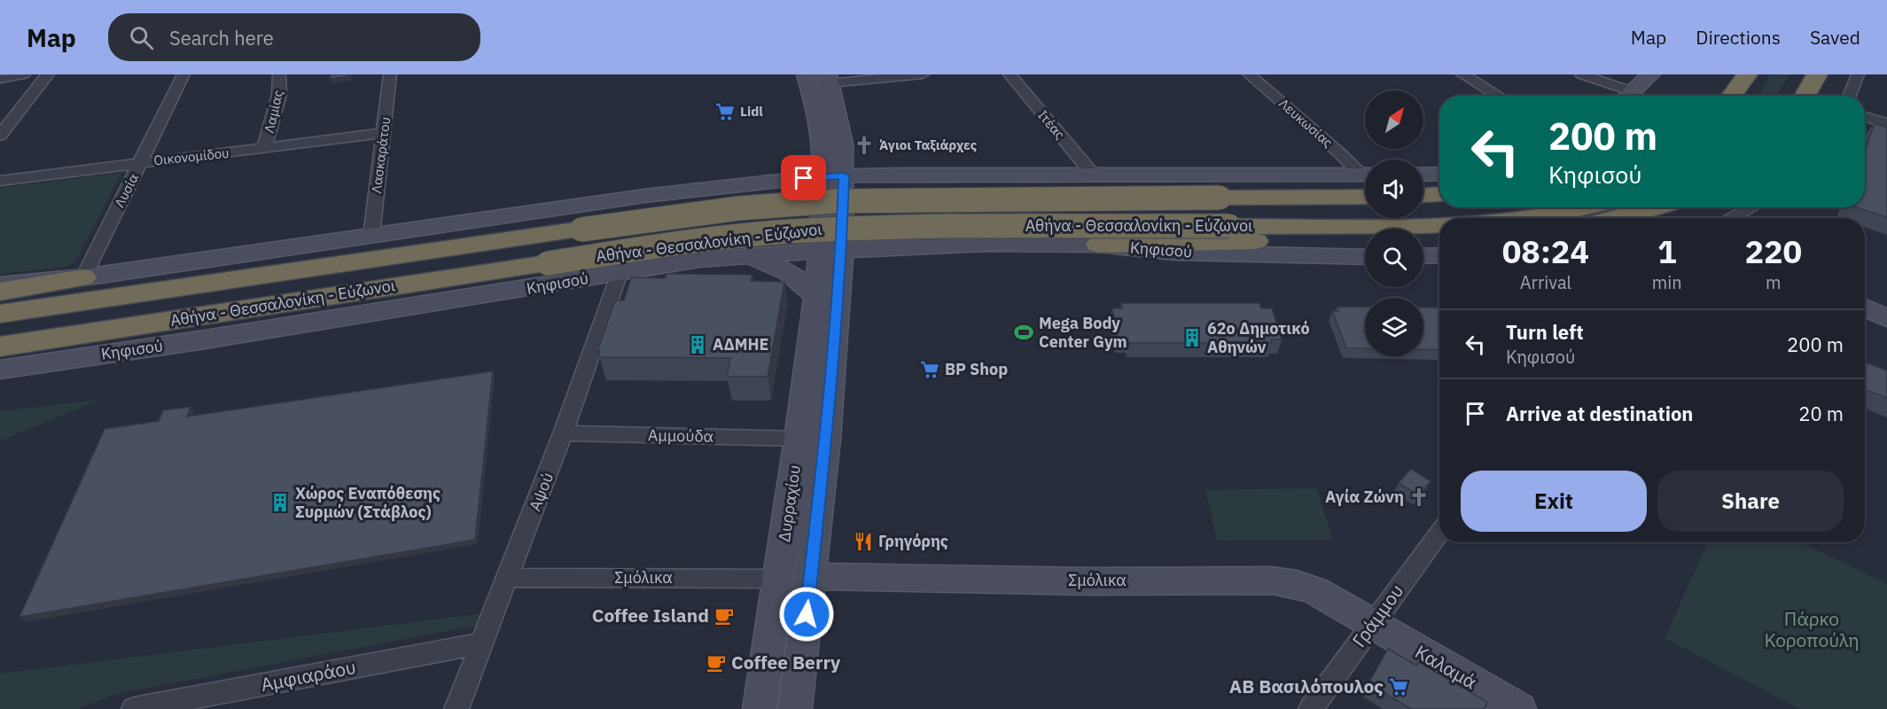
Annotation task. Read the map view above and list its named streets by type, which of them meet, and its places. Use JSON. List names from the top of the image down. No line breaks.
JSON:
{"streets":{"highway":["Αθήνα - Θεσσαλονίκη - Εύζωνοι"],"main road":["Κηφισού","Δυρραχίου","Σμόλικα","Καλαμά"],"street":["Λαμίας","Λευκωσίας","Ιτέας","Λασκαράτου","Οικονομίδου","Λυσία","Αμμούδα","Αψού","Γράμμου","Αμφιαράου"]},"crossings":[["Λαμίας","Οικονομίδου"],["Λασκαράτου","Οικονομίδου"],["Οικονομίδου","Λυσία"],["Κηφισού","Αψού"],["Αμμούδα","Αψού"],["Αμμούδα","Δυρραχίου"],["Αψού","Σμόλικα"],["Αψού","Αμφιαράου"],["Δυρραχίου","Σμόλικα"],["Σμόλικα","Γράμμου"],["Σμόλικα","Καλαμά"],["Γράμμου","Καλαμά"]],"parks":["Πάρκο Κοροπούλη"],"places":{"supermarket":["Lidl","BP Shop","ΑΒ Βασιλόπουλος"],"church":["Άγιοι Ταξιάρχες","Αγία Ζώνη"],"sports":["Mega Body Center Gym"],"building":["62ο Δημοτικό Αθηνών","ΑΔΜΗΕ","Χώρος Εναπόθεσης Συρμών (Στάβλος)"],"restaurant":["Γρηγόρης"],"cafe":["Coffee Island","Coffee Berry"]},"north":"top right","page":{"header":"Map","search":"Search here","nav":["Map","Directions","Saved"],"turn":["200 m","Κηφισού"],"eta":["08:24","Arrival","1","min","220","m"],"list":[{"name":"Turn left","note":"Κηφισού","value":"200 m"},{"name":"Arrive at destination","value":"20 m"}],"buttons":["Exit","Share"]}}
